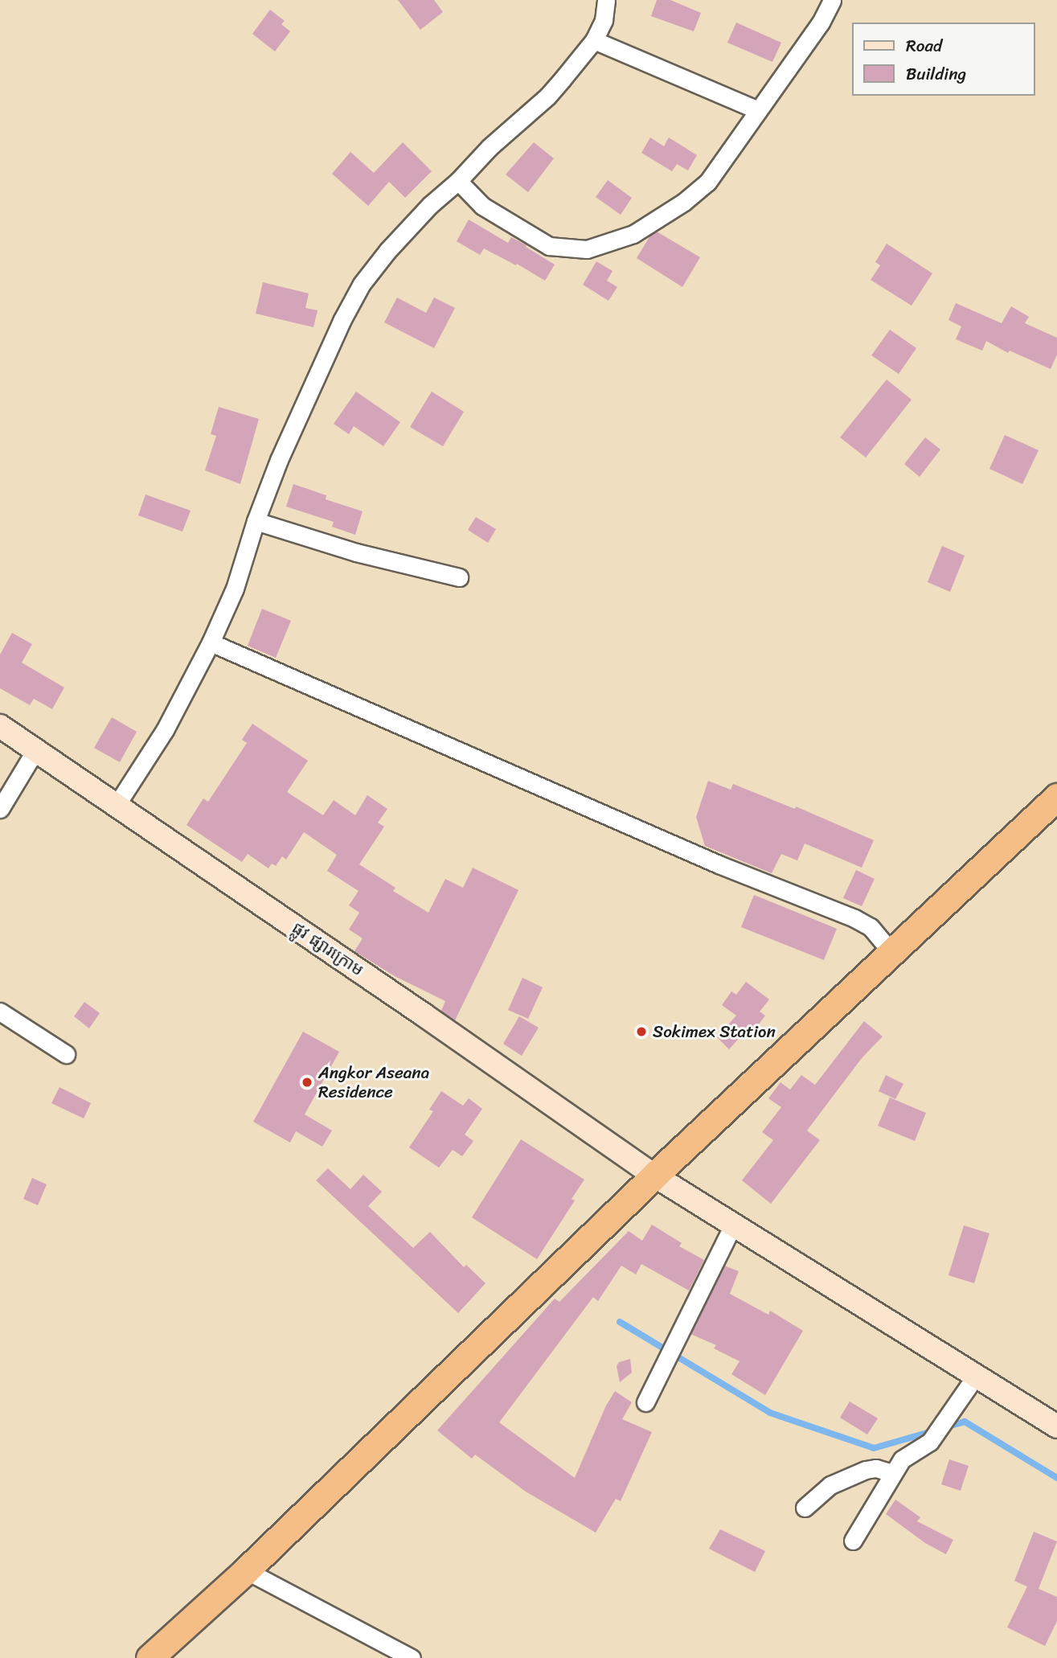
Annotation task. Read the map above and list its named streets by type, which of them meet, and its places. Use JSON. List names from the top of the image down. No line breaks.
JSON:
{"streets":{"main road":["ផ្លូវ ផ្សារក្រោម"]},"places":["Sokimex Station","Angkor Aseana Residence"],"legend":["Road","Building"]}
